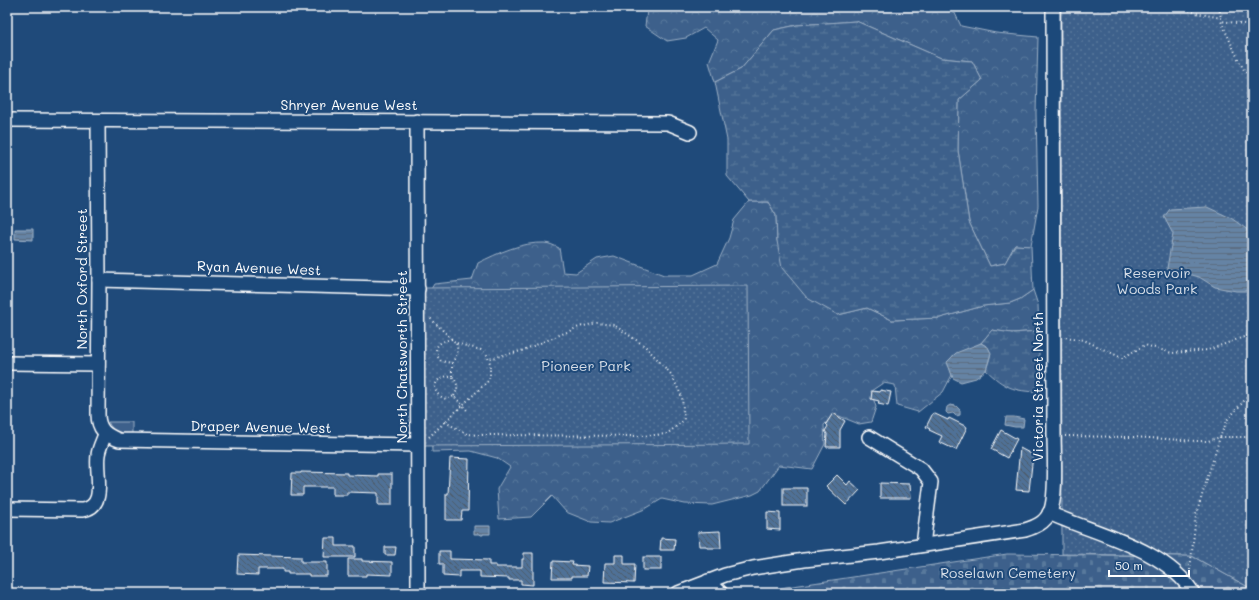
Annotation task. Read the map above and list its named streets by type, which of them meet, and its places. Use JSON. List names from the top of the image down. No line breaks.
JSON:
{"streets":{"street":["Shryer Avenue West","Ryan Avenue West","North Oxford Street","North Chatsworth Street","Victoria Street North","Draper Avenue West"]},"crossings":[["Shryer Avenue West","North Oxford Street"],["Shryer Avenue West","North Chatsworth Street"],["Ryan Avenue West","North Oxford Street"],["Ryan Avenue West","North Chatsworth Street"],["North Oxford Street","Draper Avenue West"],["North Chatsworth Street","Draper Avenue West"]],"parks":["Reservoir Woods Park","Pioneer Park","Roselawn Cemetery"],"scale_bar":"50 m"}
